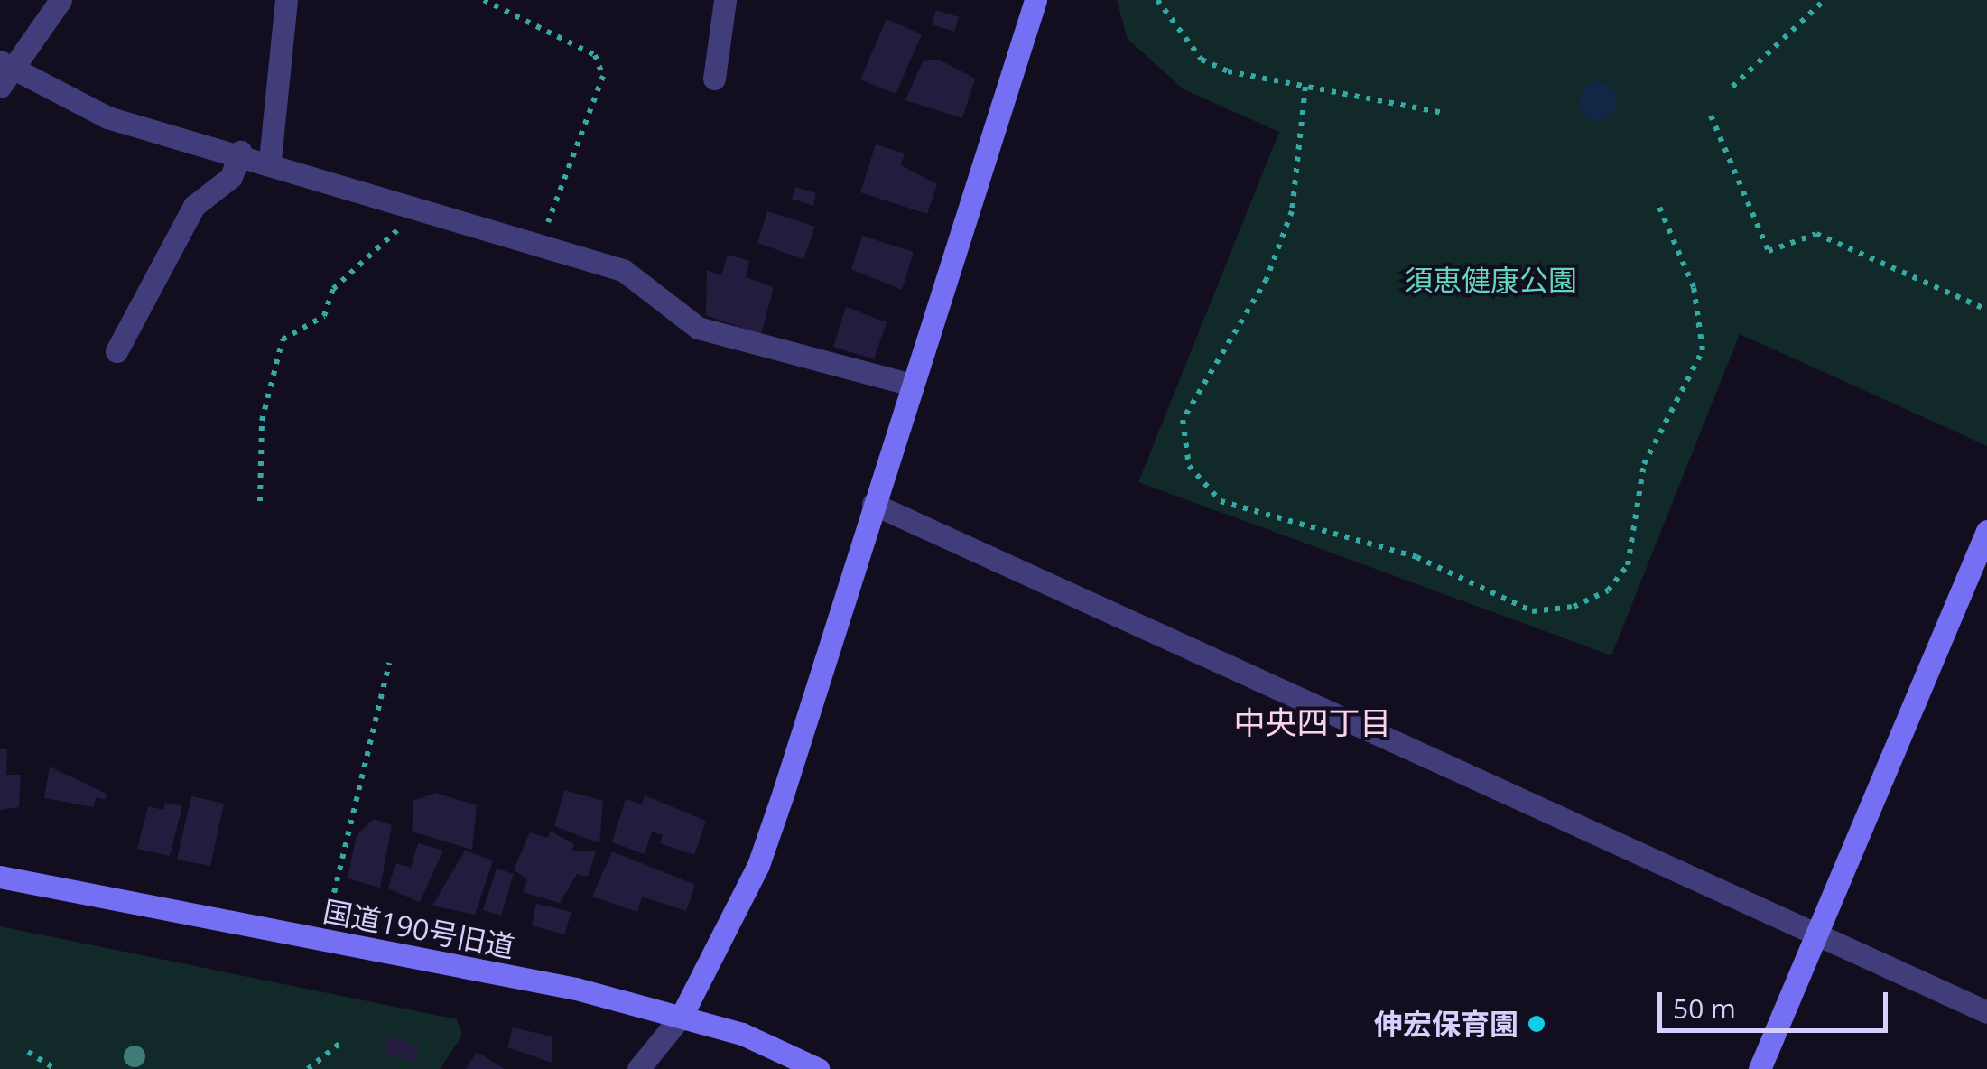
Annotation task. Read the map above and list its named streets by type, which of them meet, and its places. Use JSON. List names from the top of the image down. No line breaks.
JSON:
{"streets":{"street":["国道190号旧道"]},"districts":["中央四丁目"],"parks":["須恵健康公園"],"places":["伸宏保育園"],"scale_bar":"50 m"}
